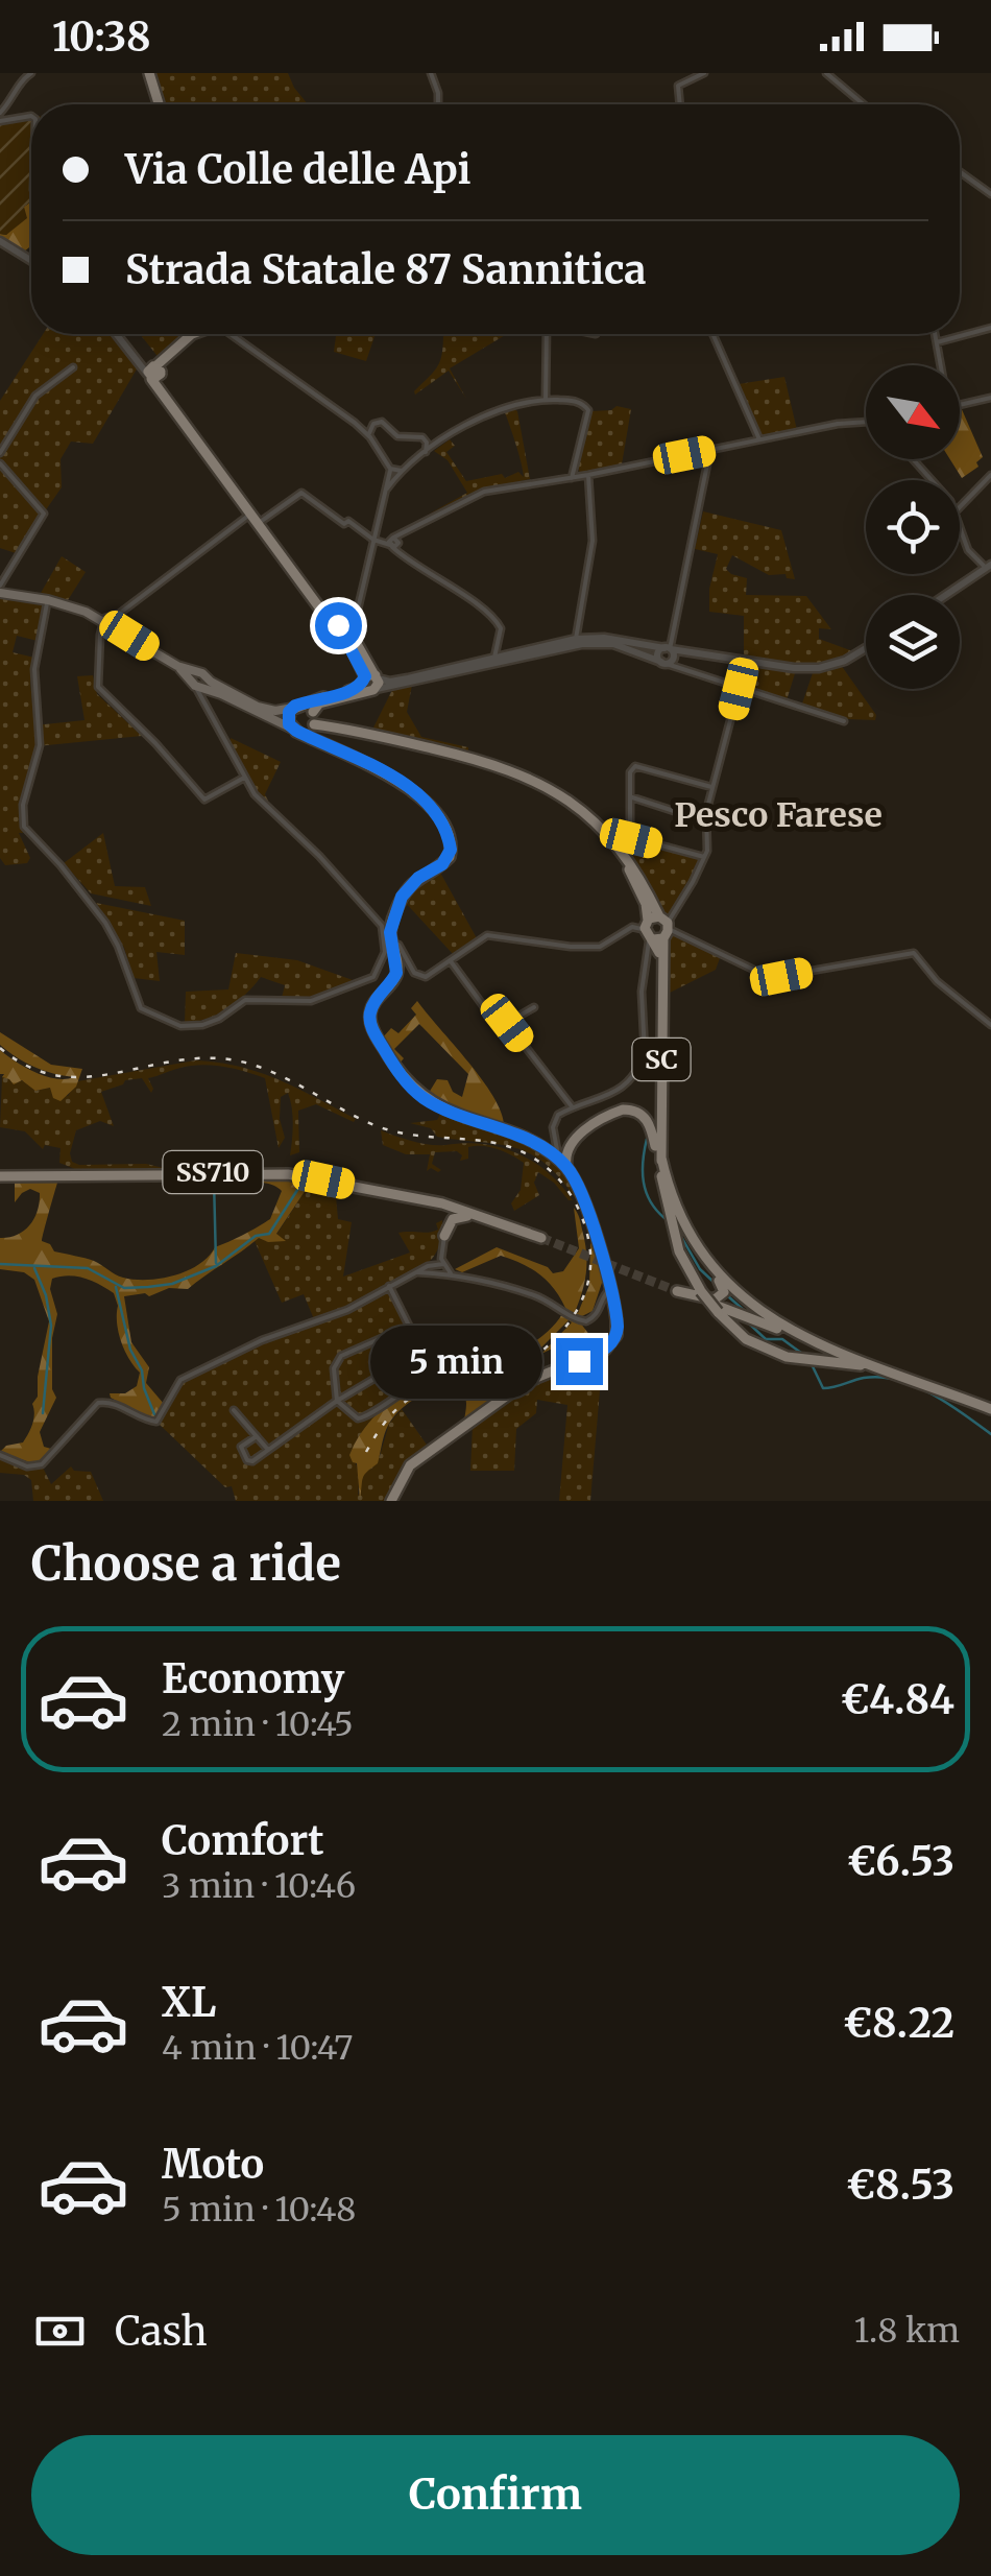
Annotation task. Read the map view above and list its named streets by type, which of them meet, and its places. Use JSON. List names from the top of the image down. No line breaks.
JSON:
{"streets":{"main road":["SC","SS710"]},"districts":["Pesco Farese"],"north":"bottom right","page":{"status":"10:38","banner":["Via Colle delle Api","Strada Statale 87 Sannitica"],"bubble":"5 min","heading":"Choose a ride","list":[{"name":"Economy","note":"2 min · 10:45","value":"€4.84"},{"name":"Comfort","note":"3 min · 10:46","value":"€6.53"},{"name":"XL","note":"4 min · 10:47","value":"€8.22"},{"name":"Moto","note":"5 min · 10:48","value":"€8.53"}],"pay":["Cash","1.8 km"],"buttons":"Confirm"}}
